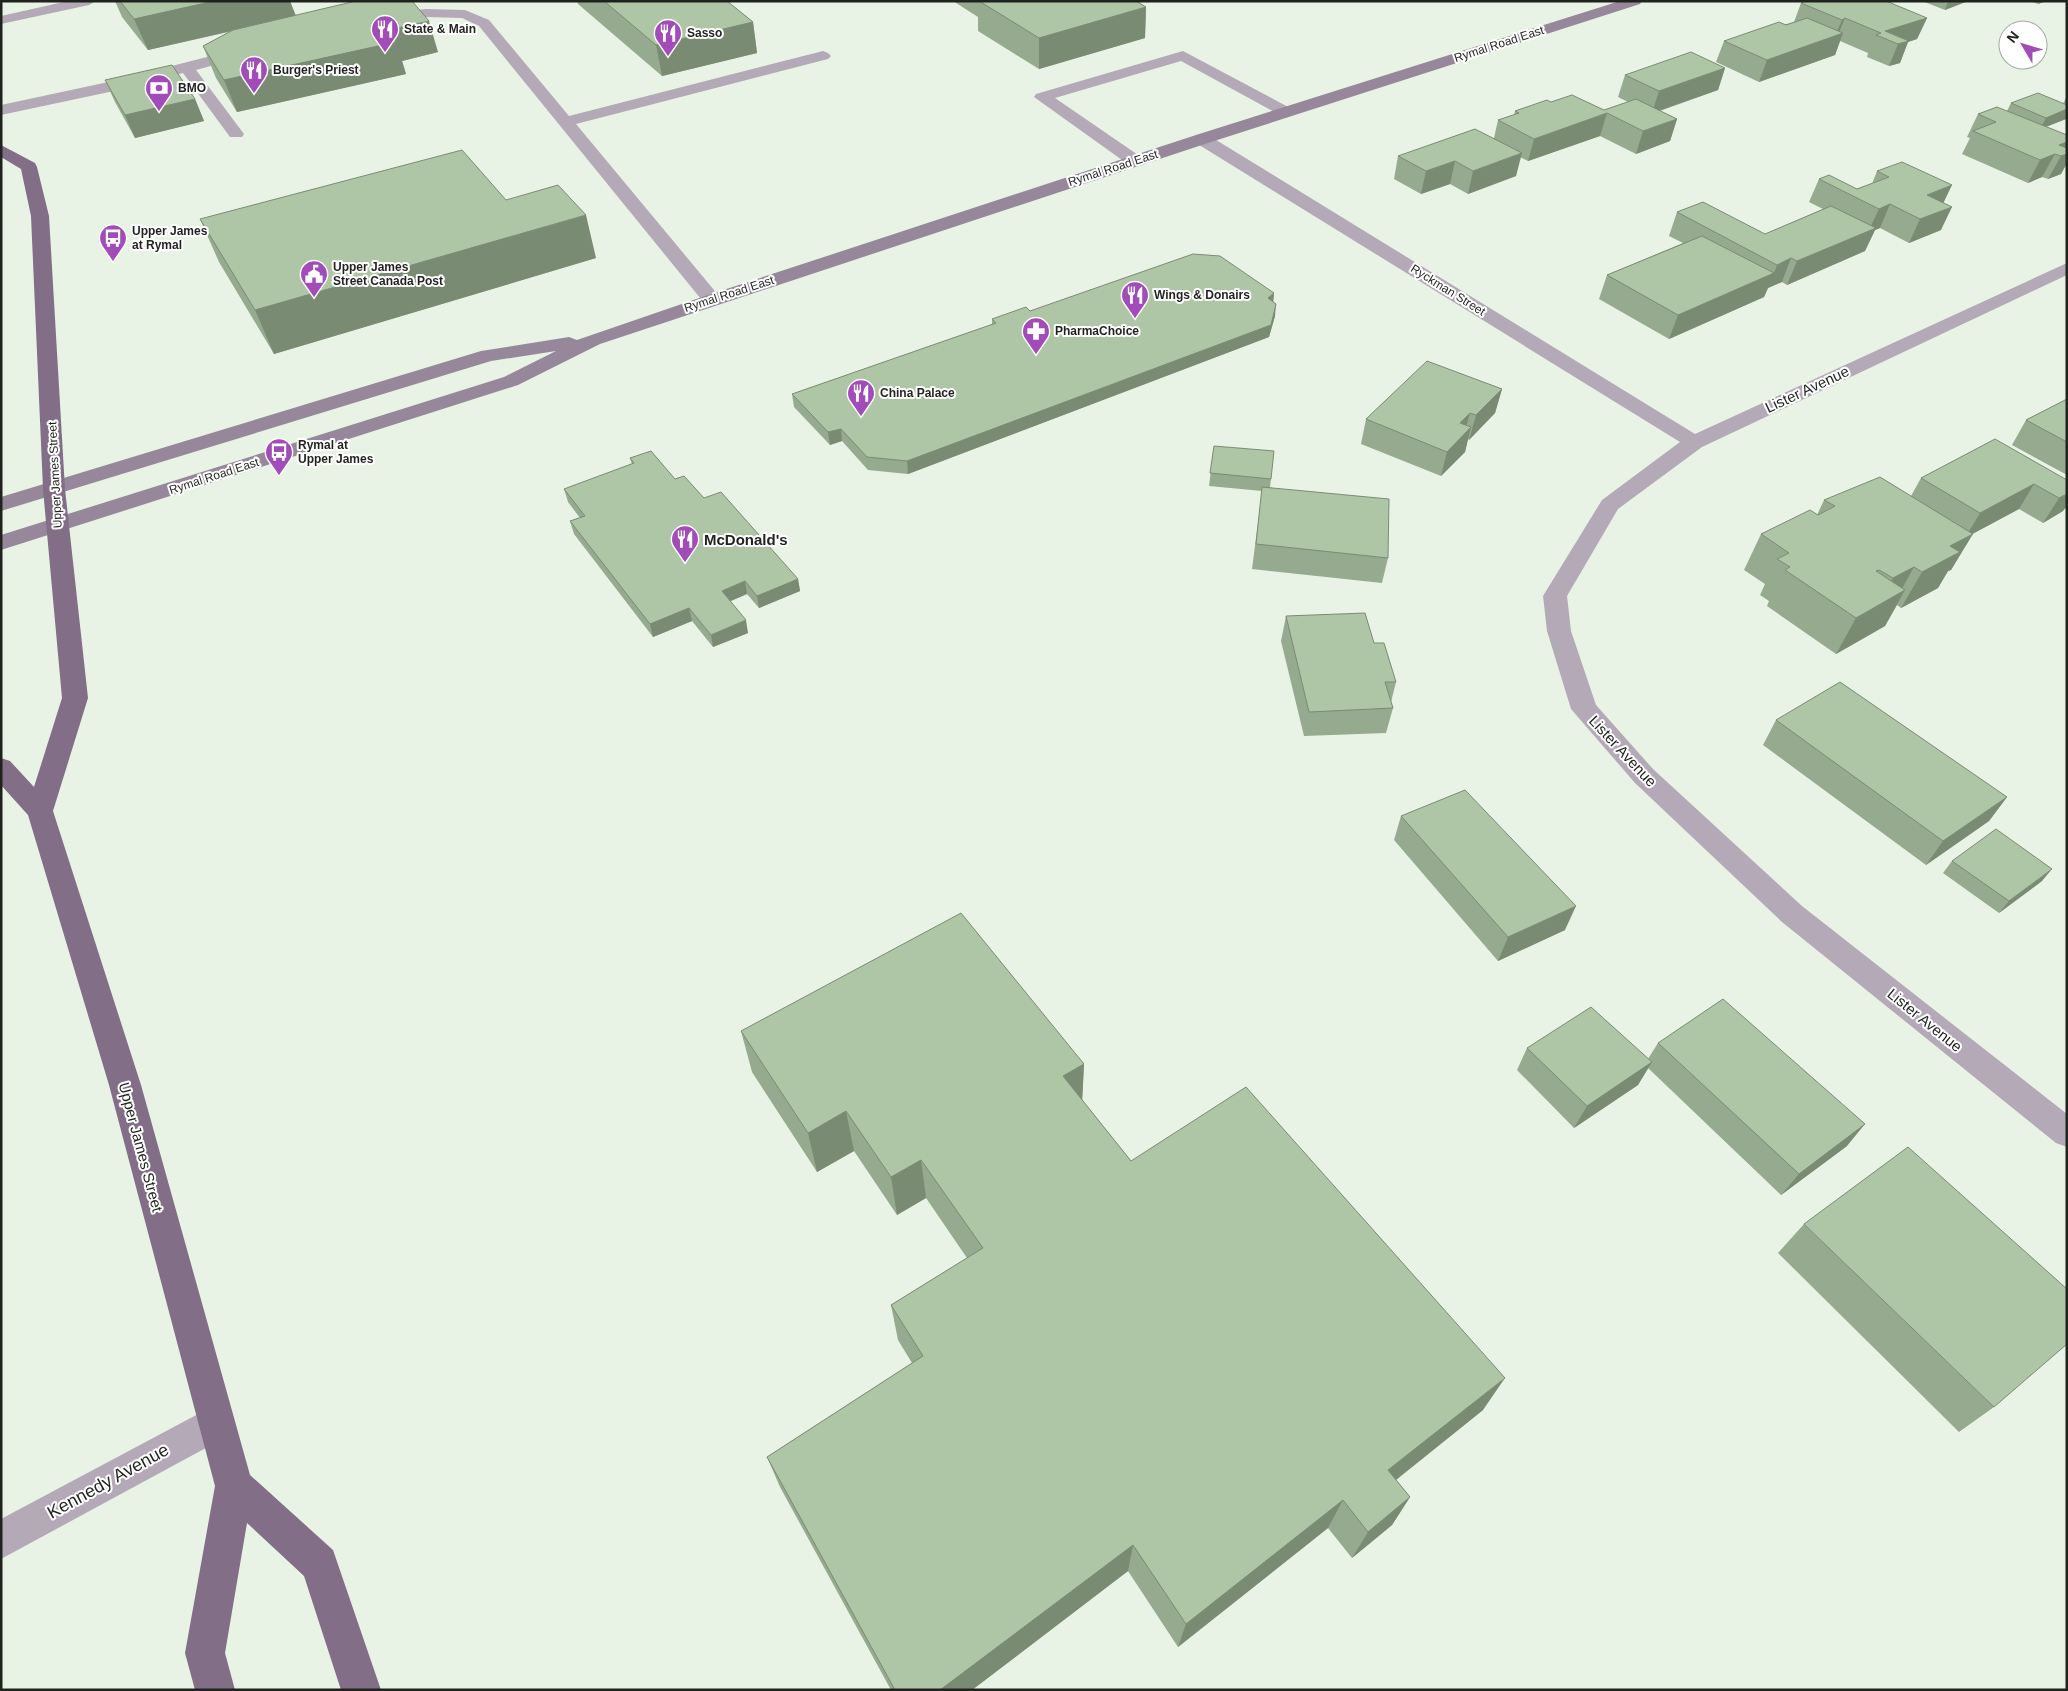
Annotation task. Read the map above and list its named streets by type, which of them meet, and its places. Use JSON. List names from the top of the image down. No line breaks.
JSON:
{"streets":{"main road":["Rymal Road East","Upper James Street"],"street":["Ryckman Street","Lister Avenue","Kennedy Avenue"]},"crossings":[["Rymal Road East","Ryckman Street"],["Rymal Road East","Upper James Street"],["Ryckman Street","Lister Avenue"],["Upper James Street","Kennedy Avenue"]],"places":{"restaurant":["State & Main","Sasso","Burger's Priest","Wings & Donairs","China Palace","McDonald's"],"bank":["BMO"],"bus stop":["Upper James at Rymal","Rymal at Upper James"],"public building":["Upper James Street Canada Post"],"pharmacy":["PharmaChoice"]},"north":"top left"}
